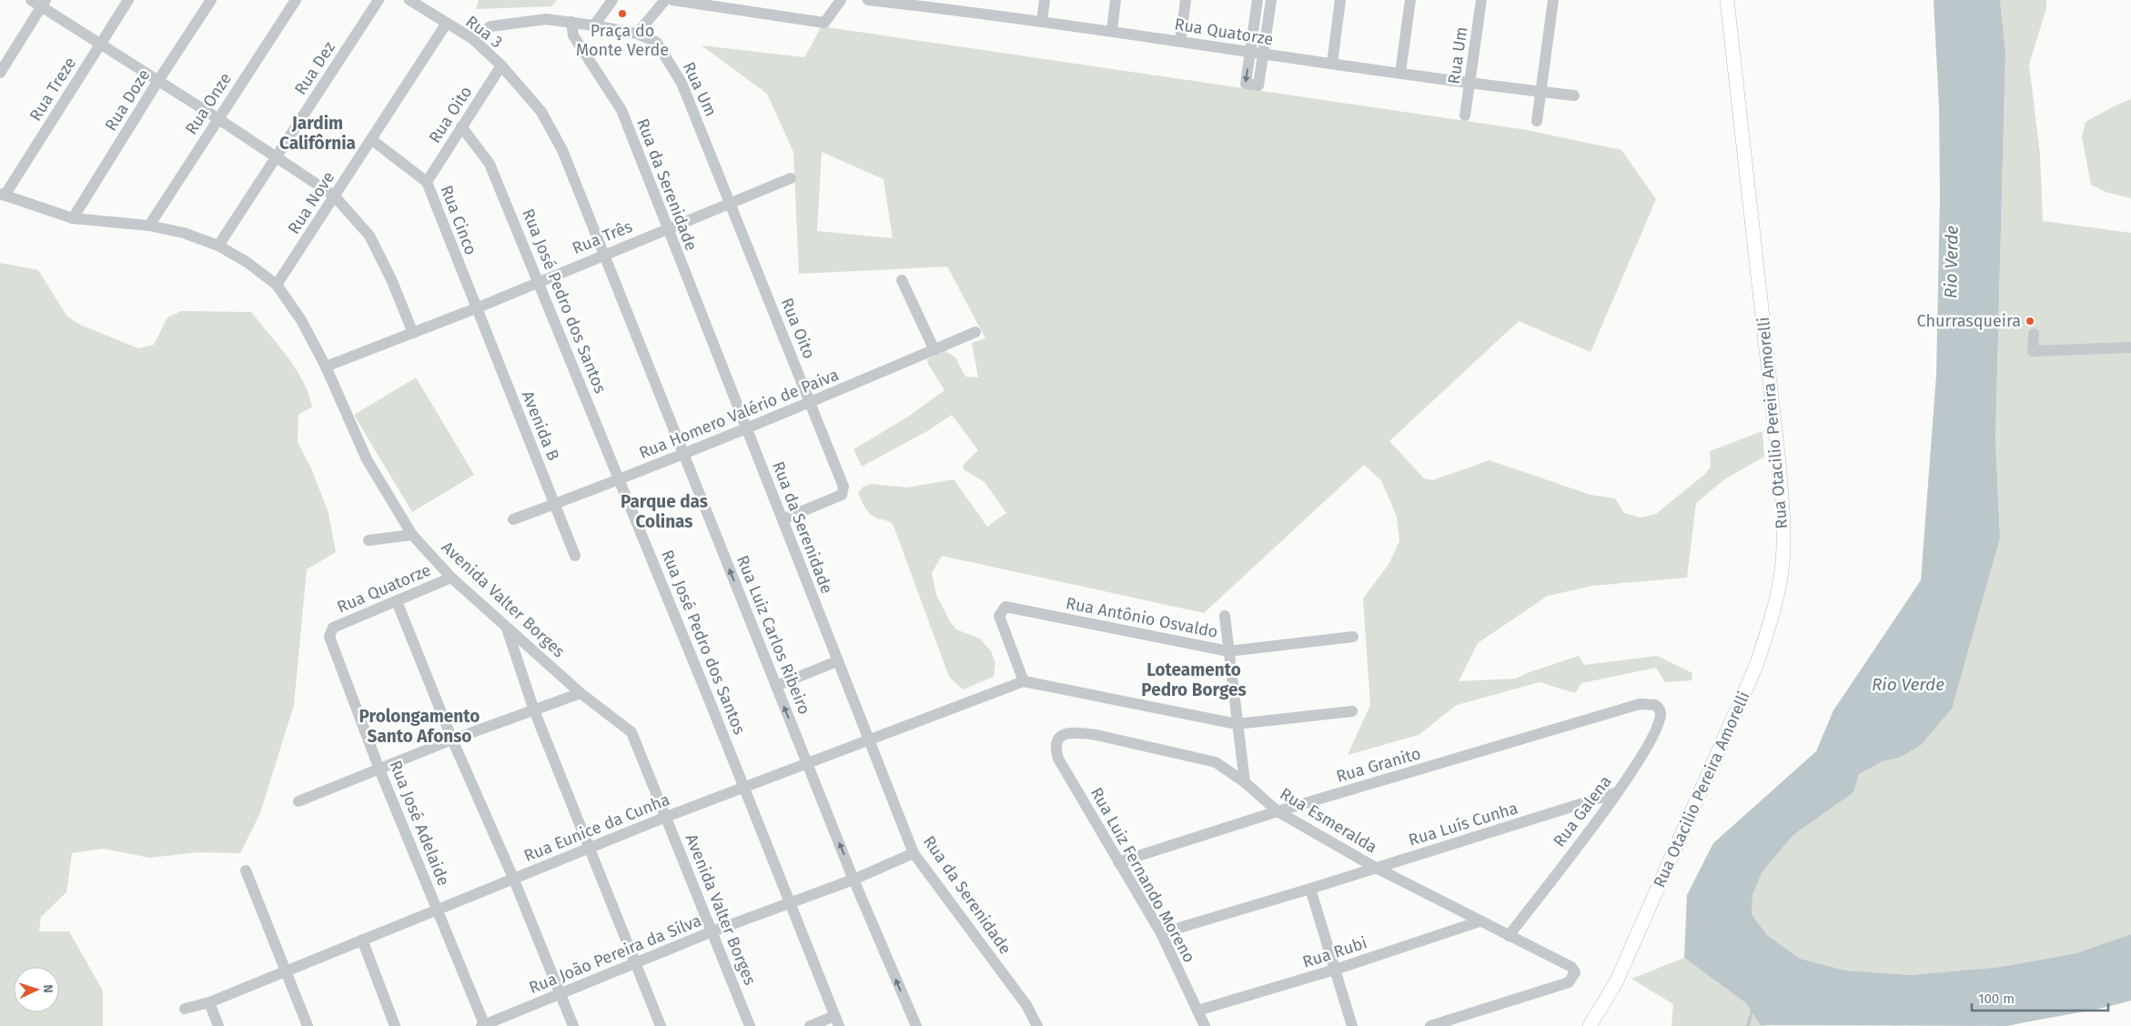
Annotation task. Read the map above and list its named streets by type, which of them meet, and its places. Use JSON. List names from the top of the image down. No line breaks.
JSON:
{"streets":{"main road":["Rua Otacilio Pereira Amorelli"],"street":["Rua 3","Rua Quatorze","Rua Um","Rua Dez","Rua Treze","Rua Doze","Rua Onze","Rua Oito","Rua da Serenidade","Rua Nove","Rua Cinco","Rua Três","Rua José Pedro dos Santos","Rua Homero Valério de Paiva","Avenida B","Avenida Valter Borges","Rua Antônio Osvaldo","Rua Luiz Carlos Ribeiro","Rua Granito","Rua Galena","Rua Esmeralda","Rua José Adelaide","Rua Luís Cunha","Rua Eunice da Cunha","Rua Luiz Fernando Moreno","Rua Rubi","Rua João Pereira da Silva"]},"crossings":[["Rua 3","Rua Um"],["Rua 3","Rua Oito"],["Rua 3","Rua Nove"],["Rua 3","Rua Três"],["Rua 3","Rua Luiz Carlos Ribeiro"],["Rua Quatorze","Rua Um"],["Rua Quatorze","Avenida Valter Borges"],["Rua Quatorze","Rua José Adelaide"],["Rua Um","Rua Oito"],["Rua Um","Rua da Serenidade"],["Rua Um","Rua Três"],["Rua Dez","Avenida Valter Borges"],["Rua Treze","Avenida Valter Borges"],["Rua Doze","Avenida Valter Borges"],["Rua Onze","Avenida Valter Borges"],["Rua Oito","Rua da Serenidade"],["Rua Oito","Rua Cinco"],["Rua Oito","Rua Três"],["Rua Oito","Rua José Pedro dos Santos"],["Rua Oito","Rua Homero Valério de Paiva"],["Rua da Serenidade","Rua Três"],["Rua da Serenidade","Rua Homero Valério de Paiva"],["Rua da Serenidade","Rua Eunice da Cunha"],["Rua da Serenidade","Rua João Pereira da Silva"],["Rua Nove","Rua Cinco"],["Rua Nove","Avenida Valter Borges"],["Rua Cinco","Rua Três"],["Rua Cinco","Avenida B"],["Rua Três","Rua José Pedro dos Santos"],["Rua Três","Avenida B"],["Rua Três","Avenida Valter Borges"],["Rua Três","Rua Luiz Carlos Ribeiro"],["Rua José Pedro dos Santos","Rua Homero Valério de Paiva"],["Rua José Pedro dos Santos","Rua Eunice da Cunha"],["Rua José Pedro dos Santos","Rua João Pereira da Silva"],["Rua Homero Valério de Paiva","Avenida B"],["Rua Homero Valério de Paiva","Rua Luiz Carlos Ribeiro"],["Avenida Valter Borges","Rua Eunice da Cunha"],["Avenida Valter Borges","Rua João Pereira da Silva"],["Rua Antônio Osvaldo","Rua Eunice da Cunha"],["Rua Luiz Carlos Ribeiro","Rua Eunice da Cunha"],["Rua Luiz Carlos Ribeiro","Rua João Pereira da Silva"],["Rua Granito","Rua Galena"],["Rua Granito","Rua Esmeralda"],["Rua Granito","Rua Luiz Fernando Moreno"],["Rua Galena","Rua Esmeralda"],["Rua Galena","Rua Luís Cunha"],["Rua Esmeralda","Rua Luís Cunha"],["Rua Esmeralda","Rua Luiz Fernando Moreno"],["Rua Esmeralda","Rua Rubi"],["Rua José Adelaide","Rua Eunice da Cunha"],["Rua José Adelaide","Rua João Pereira da Silva"],["Rua Luís Cunha","Rua Luiz Fernando Moreno"],["Rua Luiz Fernando Moreno","Rua Rubi"]],"one_way":["Rua Luiz Carlos Ribeiro"],"districts":["Jardim Califôrnia","Parque das Colinas","Loteamento Pedro Borges","Prolongamento Santo Afonso"],"water":["Rio Verde"],"places":["Praça do Monte Verde","Churrasqueira"],"scale_bar":"100 m","north":"right"}
